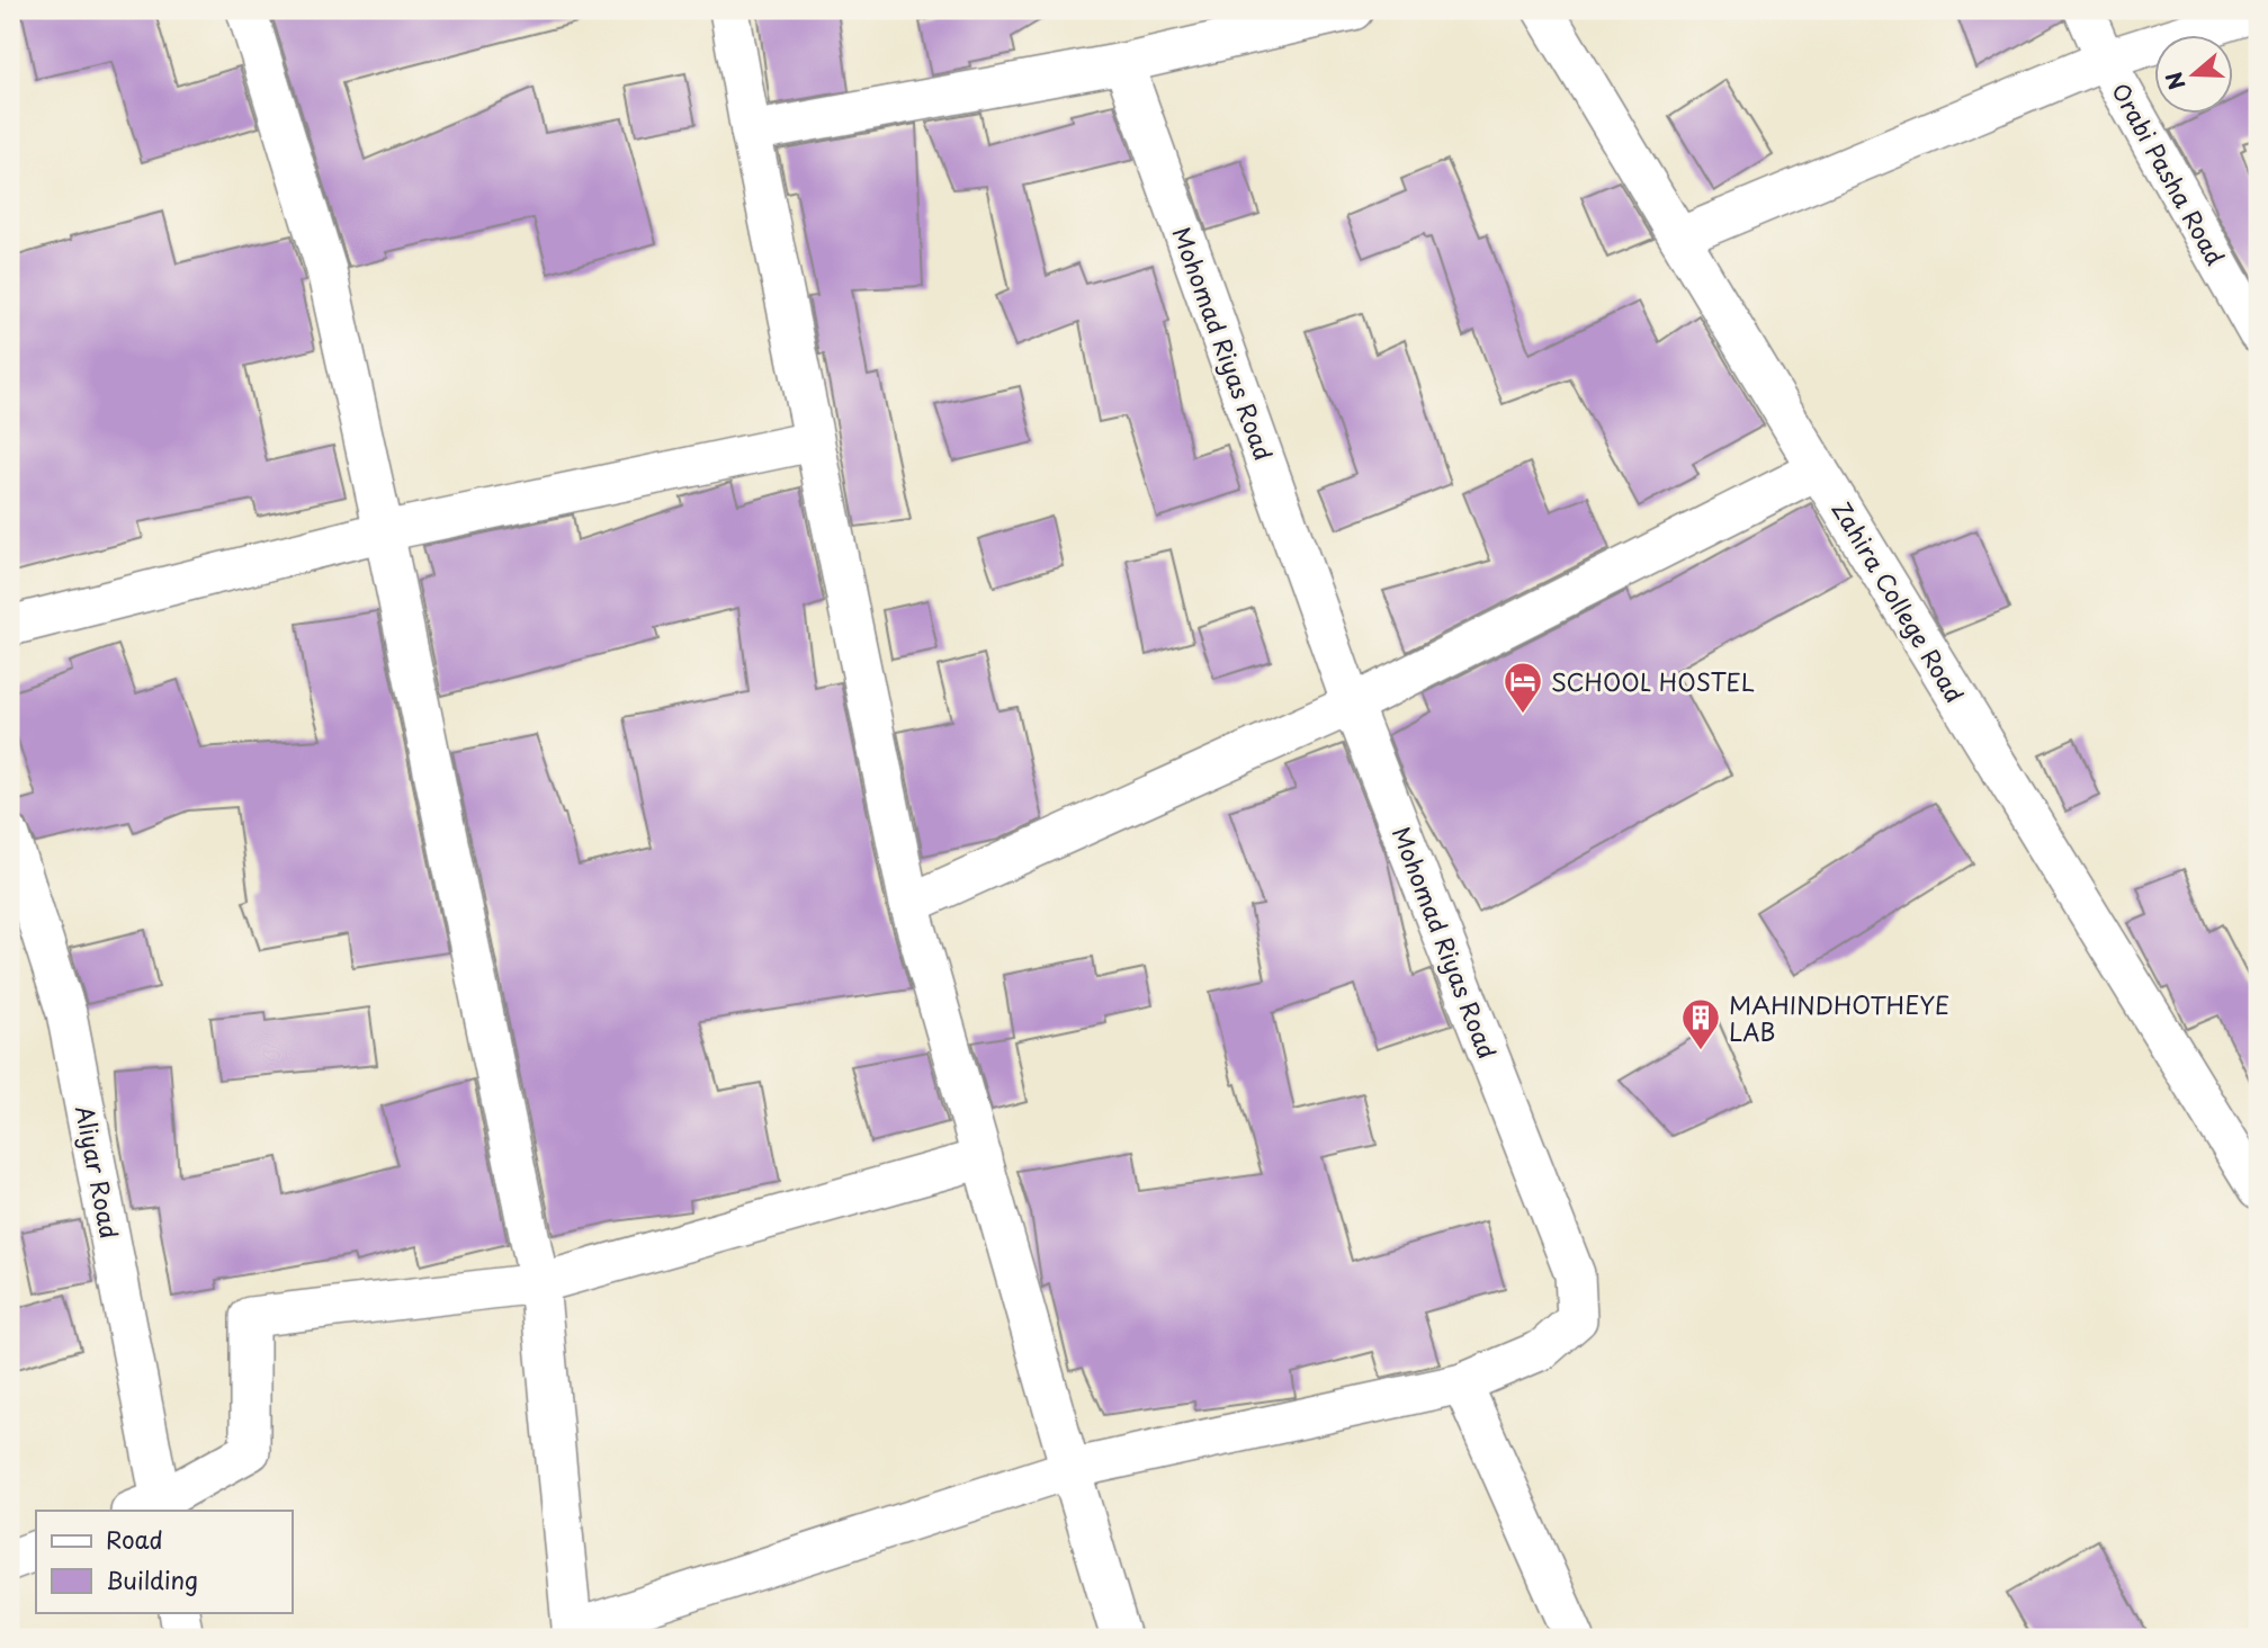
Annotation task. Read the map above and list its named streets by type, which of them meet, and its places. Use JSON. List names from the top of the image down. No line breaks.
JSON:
{"streets":{"street":["Orabi Pasha Road","Mohomad Riyas Road","Zahira College Road","Aliyar Road"]},"places":{"hotel":["SCHOOL HOSTEL"],"building":["MAHINDHOTHEYE LAB"]},"legend":["Road","Building"],"north":"left"}
